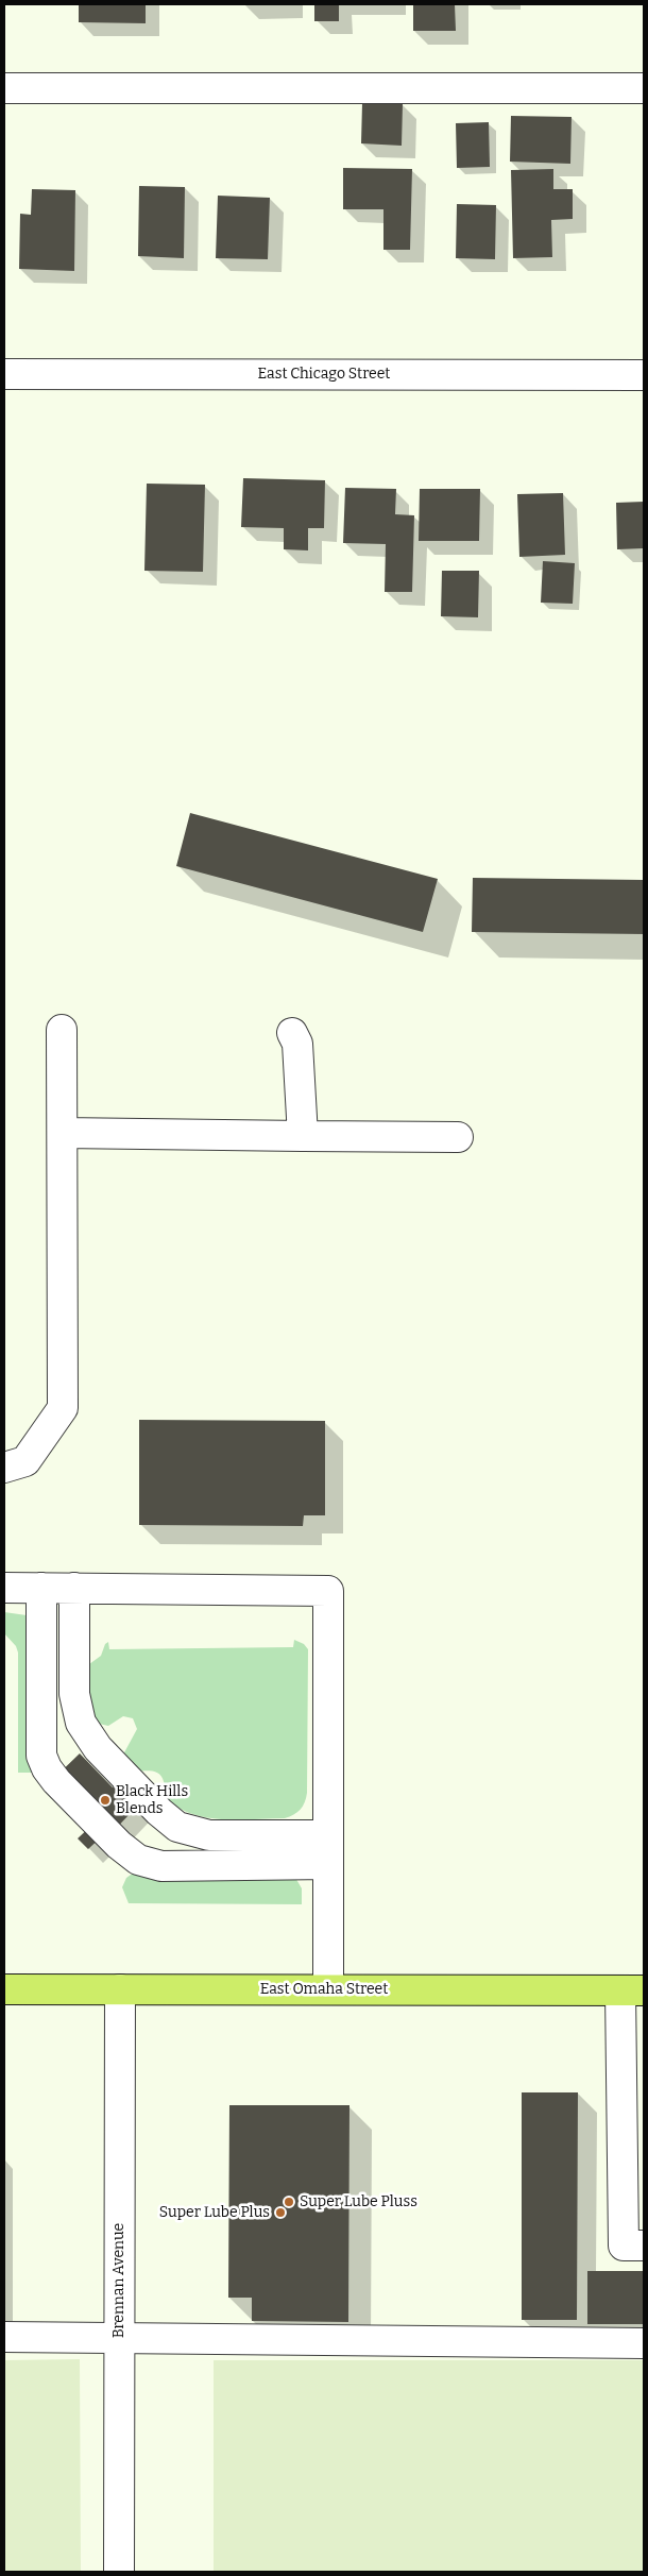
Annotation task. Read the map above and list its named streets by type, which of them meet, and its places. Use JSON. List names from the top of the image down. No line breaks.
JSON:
{"streets":{"main road":["East Omaha Street"],"street":["East Chicago Street","Brennan Avenue"]},"crossings":[["East Omaha Street","Brennan Avenue"]],"places":["Black Hills Blends","Super Lube Pluss","Super Lube Plus"]}
